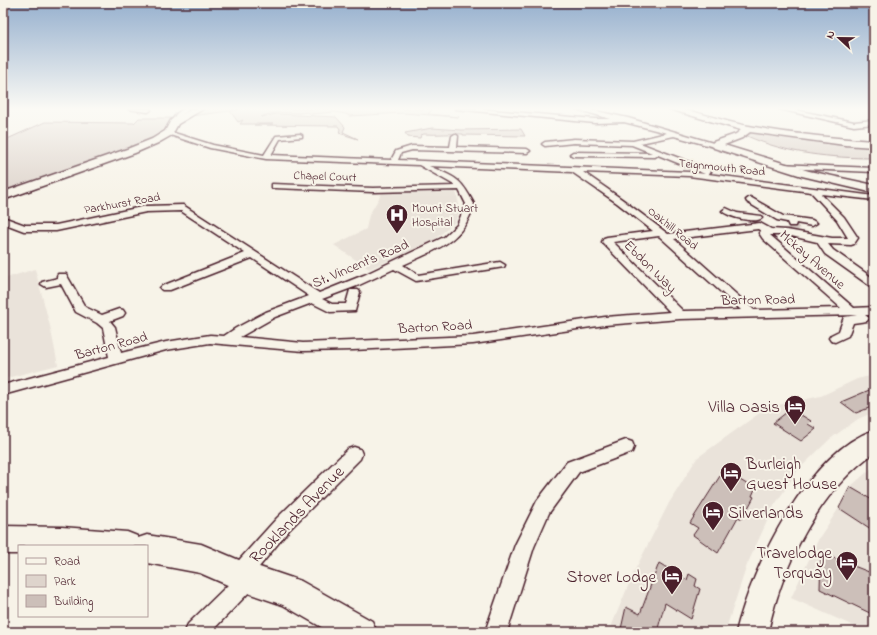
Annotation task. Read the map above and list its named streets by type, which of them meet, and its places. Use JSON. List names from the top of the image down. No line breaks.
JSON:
{"streets":{"street":["Teignmouth Road","Chapel Court","Parkhurst Road","Oakhill Road","Mckay Avenue","St. Vincent's Road","Ebdon Way","Barton Road","Rooklands Avenue"]},"crossings":[["Teignmouth Road","Oakhill Road"],["Teignmouth Road","Mckay Avenue"],["Chapel Court","St. Vincent's Road"],["Parkhurst Road","St. Vincent's Road"],["Oakhill Road","Ebdon Way"],["Oakhill Road","Barton Road"],["Mckay Avenue","Barton Road"],["St. Vincent's Road","Barton Road"],["Ebdon Way","Barton Road"]],"places":{"hospital":["Mount Stuart Hospital"],"hotel":["Villa Oasis","Burleigh Guest House","Silverlands","Travelodge Torquay","Stover Lodge"]},"legend":["Road","Park","Building"],"north":"left"}
